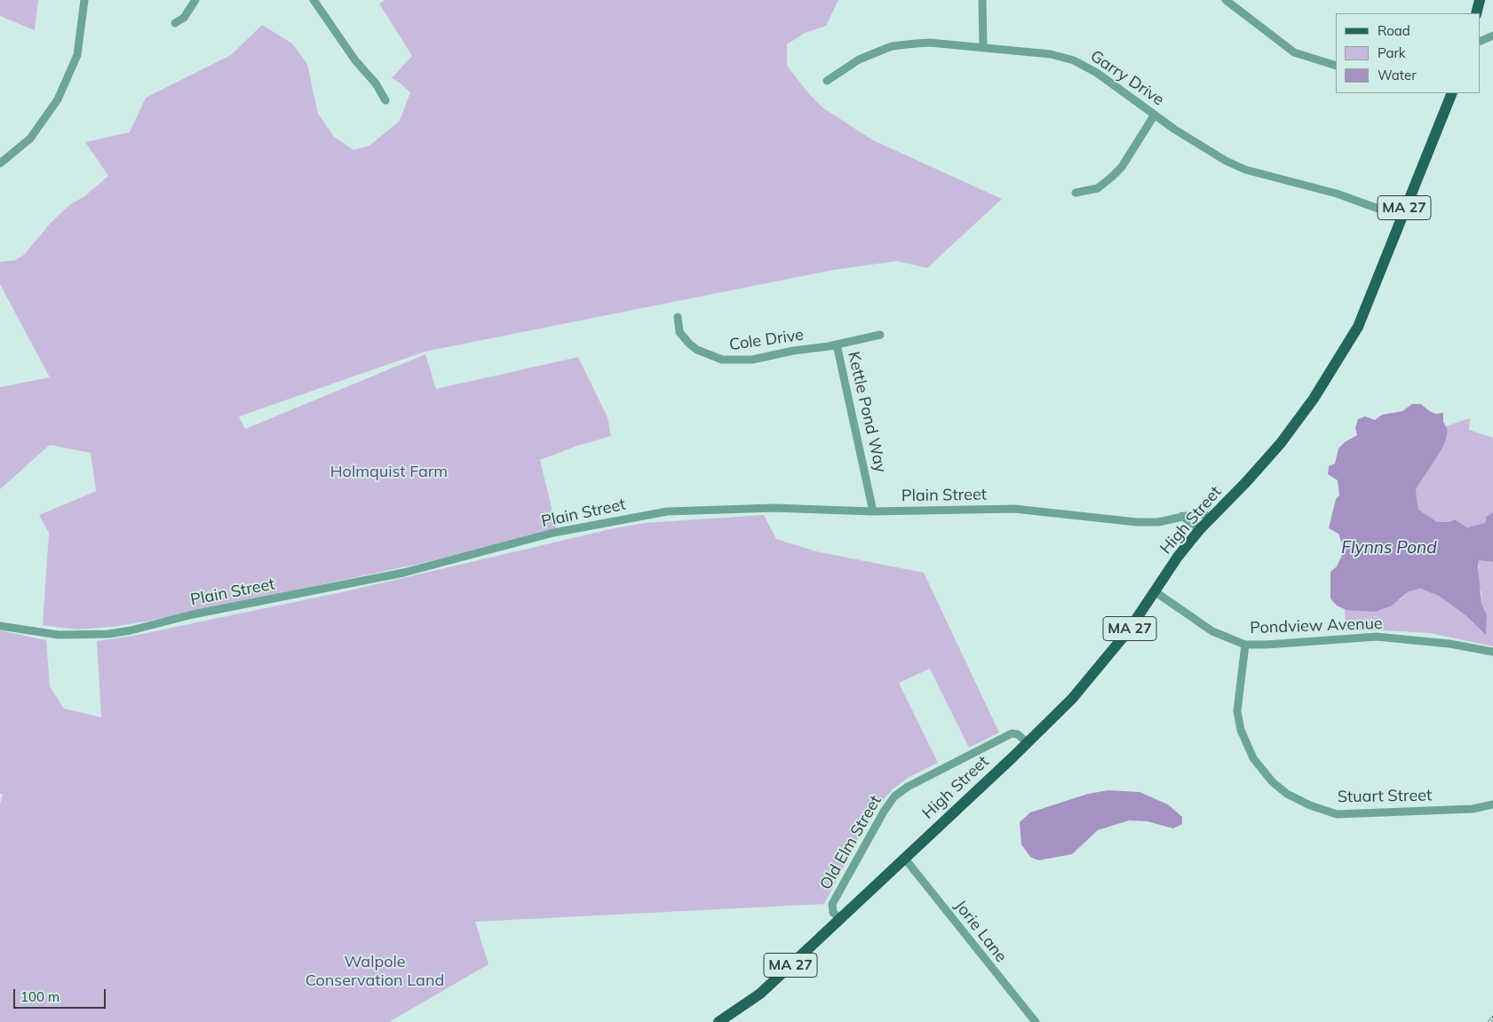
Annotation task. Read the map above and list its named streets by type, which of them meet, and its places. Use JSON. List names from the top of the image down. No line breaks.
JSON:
{"streets":{"main road":["MA 27","High Street"],"street":["Garry Drive","Cole Drive","Kettle Pond Way","Plain Street","Pondview Avenue","Stuart Street","Old Elm Street","Jorie Lane"]},"crossings":[["Garry Drive","High Street"],["MA 27","High Street"],["MA 27","Old Elm Street"],["Cole Drive","Kettle Pond Way"],["Kettle Pond Way","Plain Street"],["Plain Street","High Street"],["High Street","Pondview Avenue"],["High Street","Old Elm Street"],["High Street","Jorie Lane"],["Pondview Avenue","Stuart Street"]],"water":["Flynns Pond"],"parks":["Holmquist Farm","Walpole Conservation Land"],"legend":["Road","Park","Water"],"scale_bar":"100 m"}
